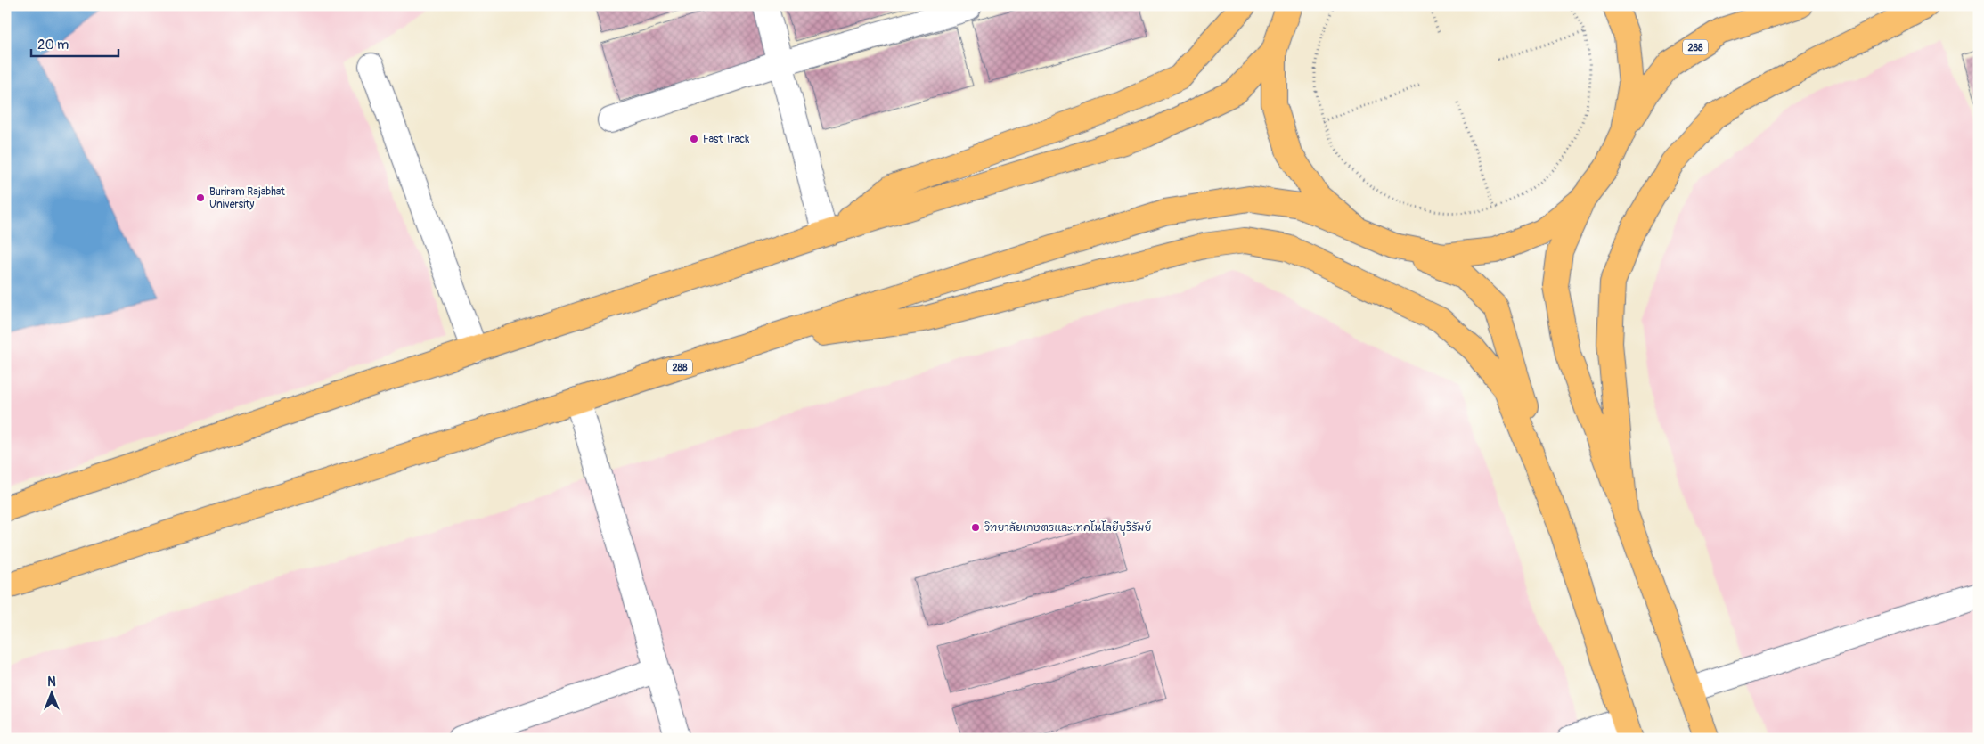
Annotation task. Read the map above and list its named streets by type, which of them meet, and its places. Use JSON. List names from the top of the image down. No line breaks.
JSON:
{"streets":{"main road":["288"]},"places":["Fast Track","Buriram Rajabhat University","วิทยาลัยเกษตรและเทคโนโลยีบุรีรัมย์"],"scale_bar":"20 m","north":"top"}
